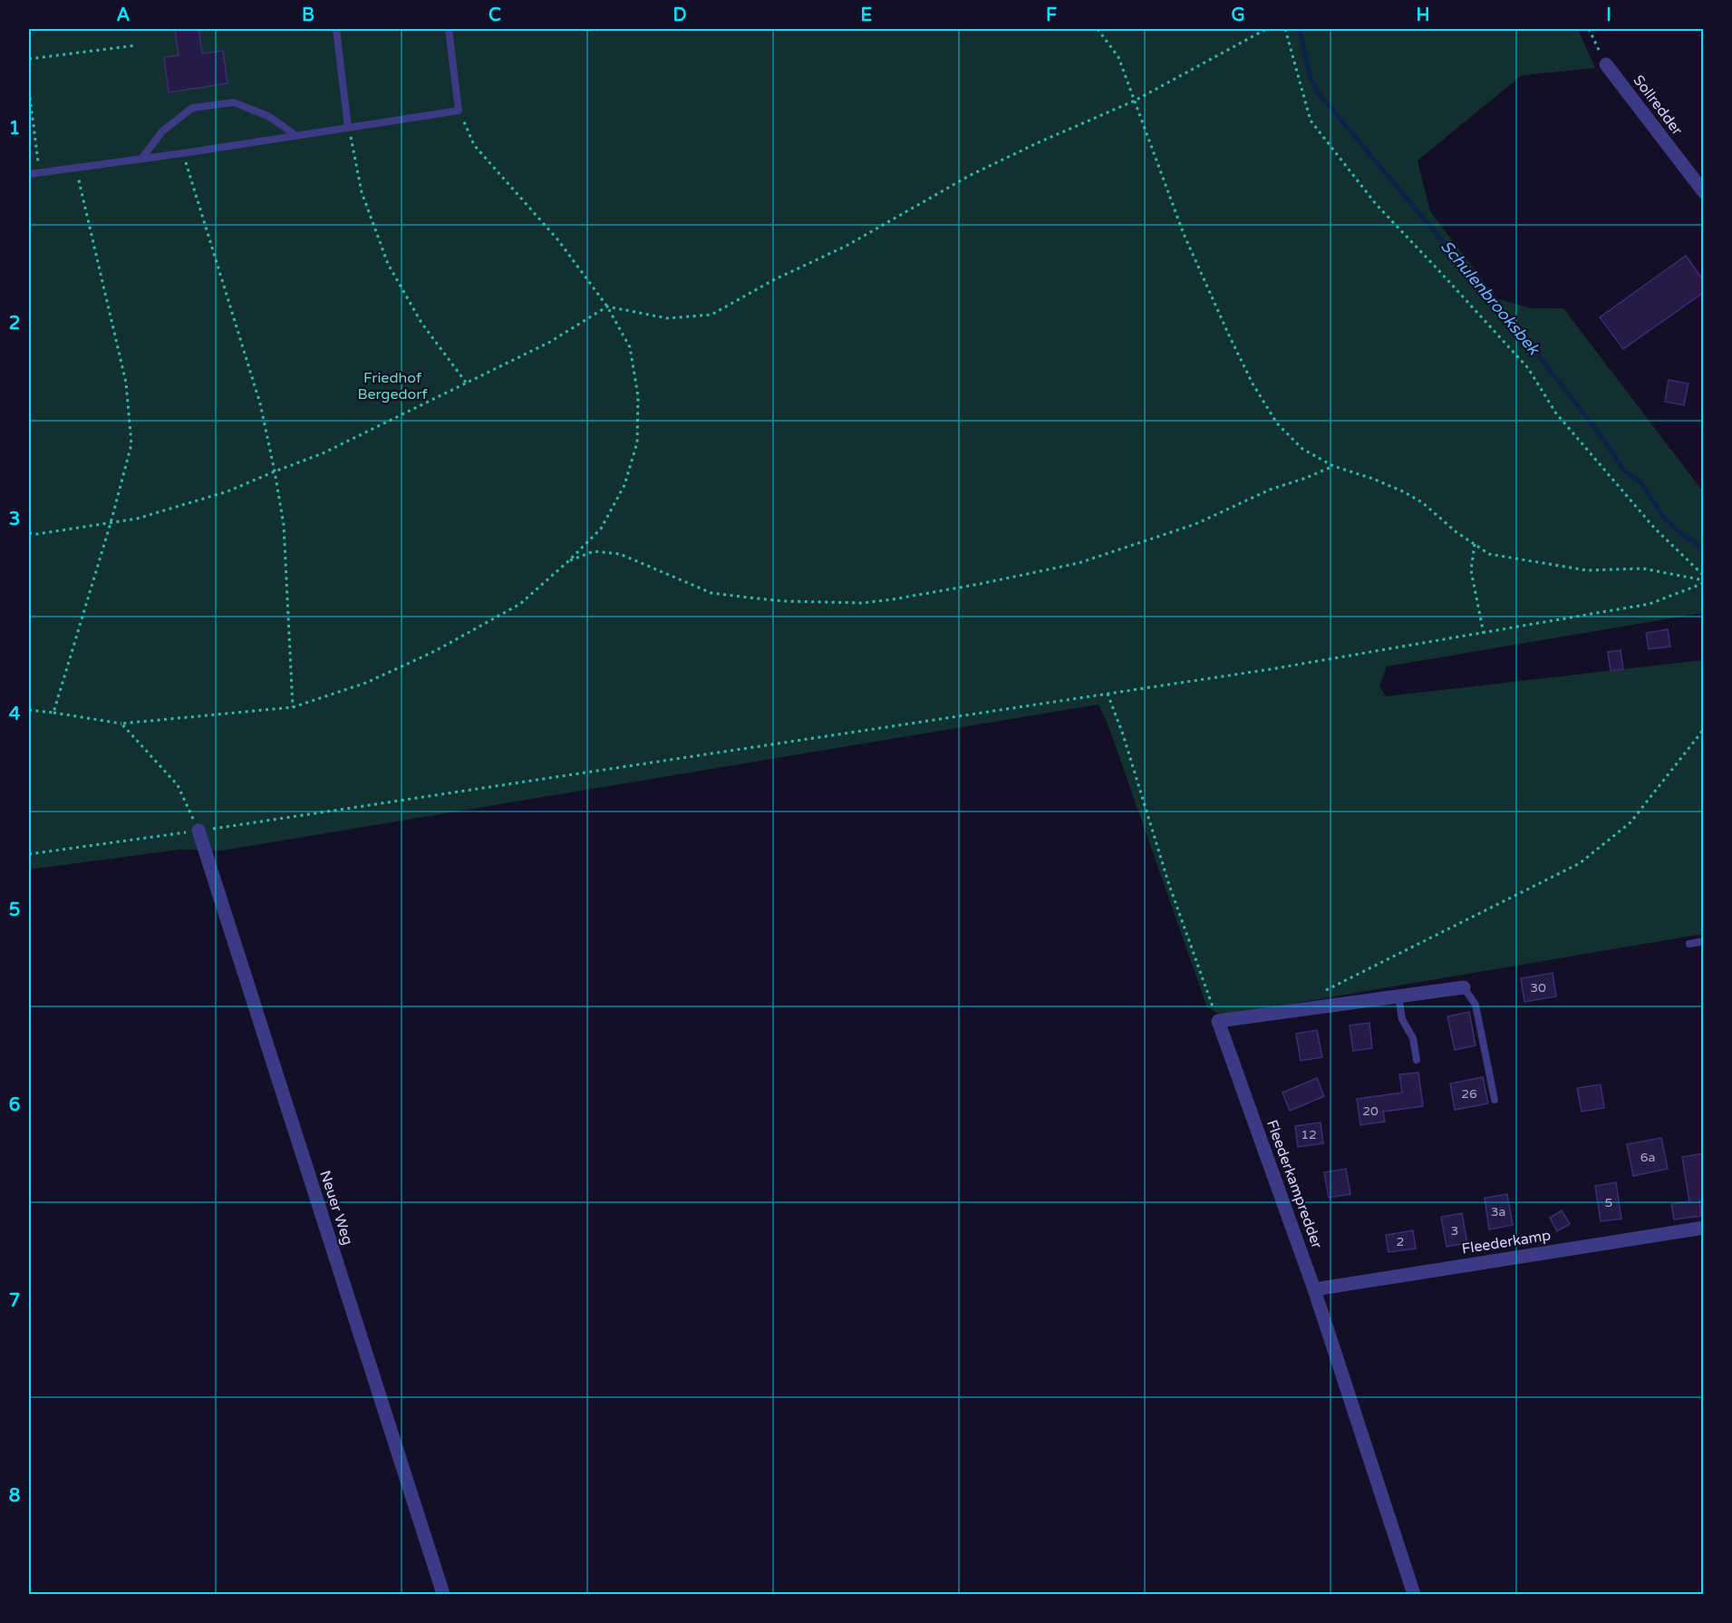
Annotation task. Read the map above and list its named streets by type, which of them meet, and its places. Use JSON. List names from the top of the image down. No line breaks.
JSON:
{"streets":{"street":["Sollredder","Fleederkampredder","Neuer Weg","Fleederkamp"]},"crossings":[["Fleederkampredder","Fleederkamp"]],"water":["Schulenbrooksbek"],"parks":["Friedhof Bergedorf"],"house_numbers":["30","26","20","12","6a","5","3a","3","2"],"grid":{"columns":["A","B","C","D","E","F","G","H","I"],"rows":["1","2","3","4","5","6","7","8"]}}
